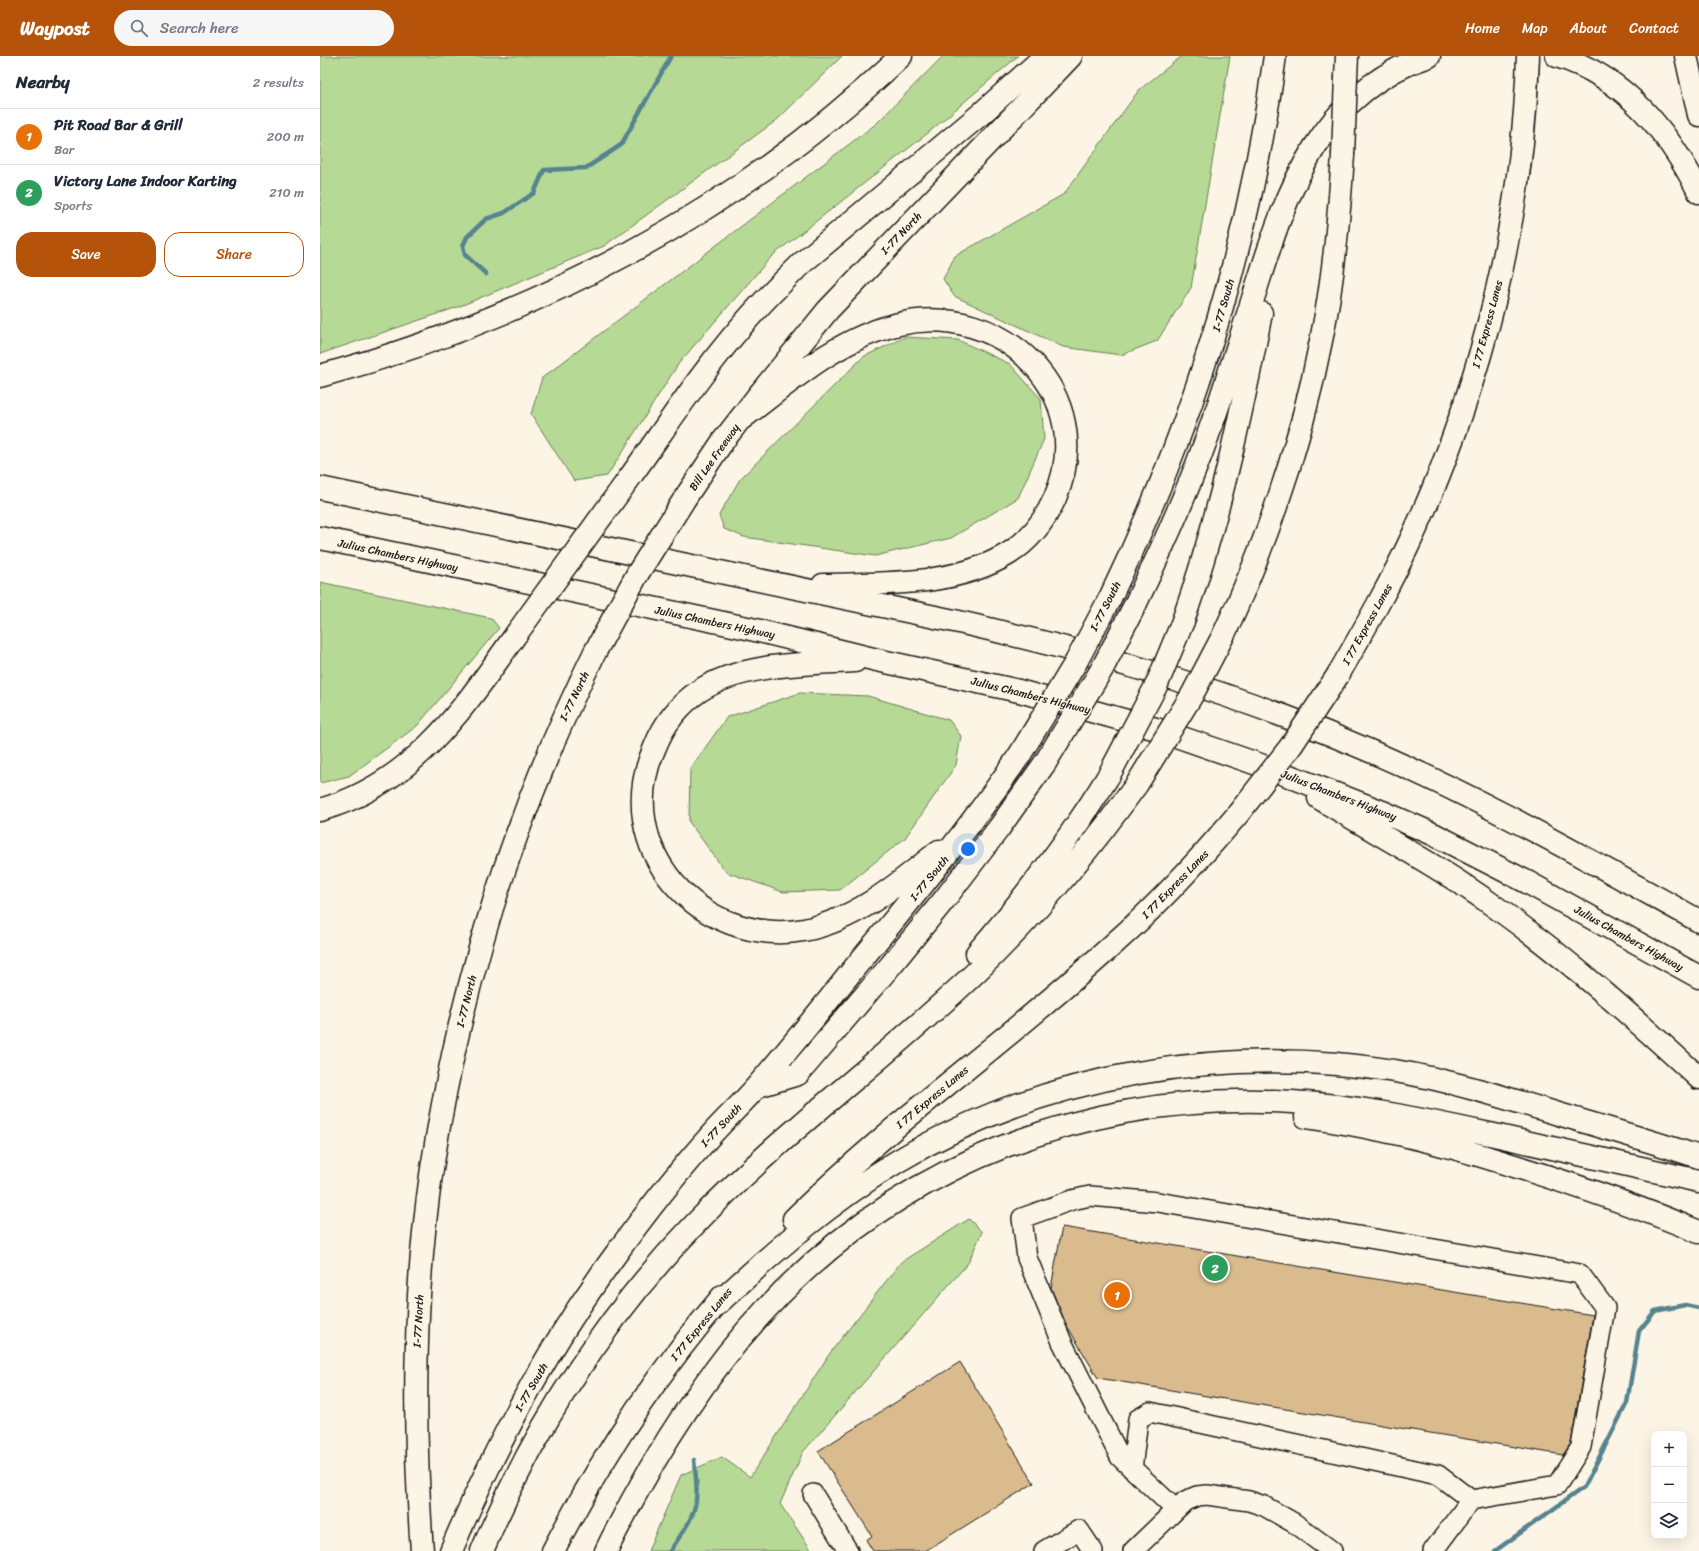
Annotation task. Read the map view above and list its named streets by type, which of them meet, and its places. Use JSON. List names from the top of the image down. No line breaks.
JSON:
{"streets":{"highway":["I-77 North","I-77 South","I 77 Express Lanes","Bill Lee Freeway","Julius Chambers Highway"]},"crossings":[["I-77 North","Bill Lee Freeway"]],"page":{"header":"Waypost","search":"Search here","nav":["Home","Map","About","Contact"],"heading":["Nearby","2 results"],"list":[{"mark":"1","name":"Pit Road Bar & Grill","note":"Bar","value":"200 m"},{"mark":"2","name":"Victory Lane Indoor Karting","note":"Sports","value":"210 m"}],"buttons":["Save","Share"],"pins":["2","1"],"map_buttons":["+","−"]}}
